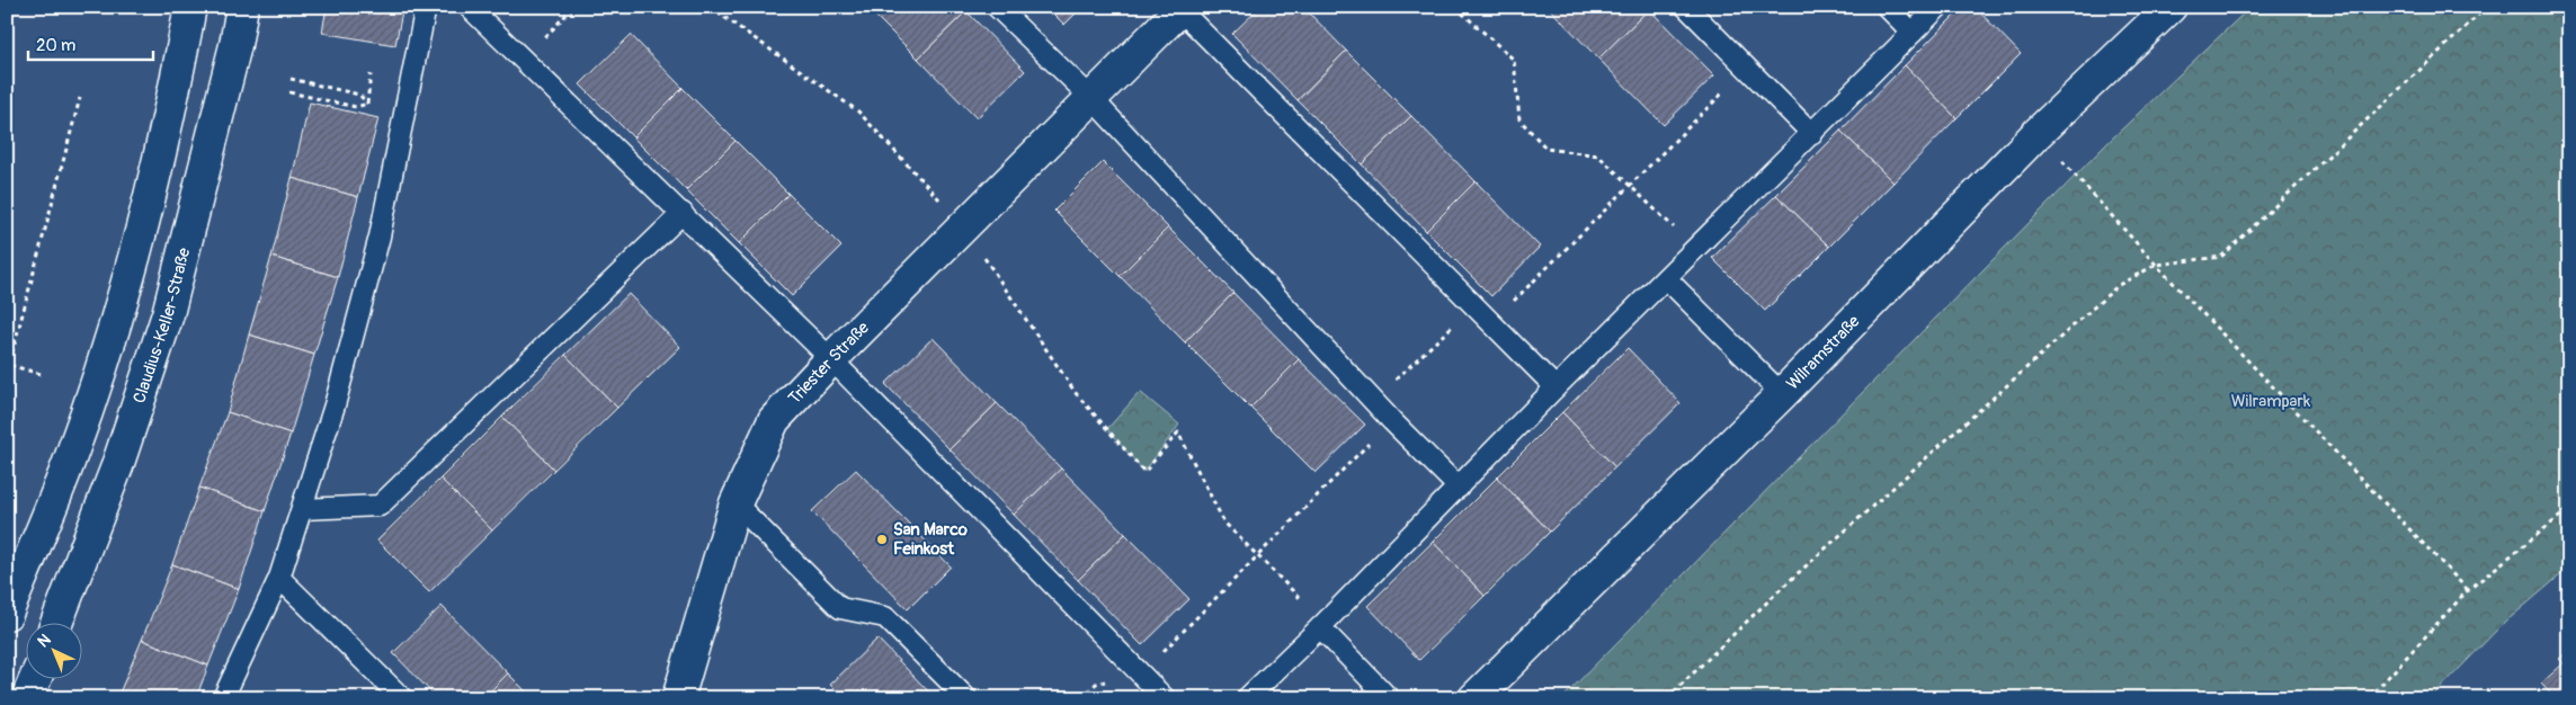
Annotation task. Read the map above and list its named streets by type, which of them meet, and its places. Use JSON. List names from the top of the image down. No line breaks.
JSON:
{"streets":{"street":["Claudius-Keller-Straße","Wilramstraße","Triester Straße"]},"parks":["Wilrampark"],"places":["San Marco Feinkost"],"scale_bar":"20 m","north":"top left"}
